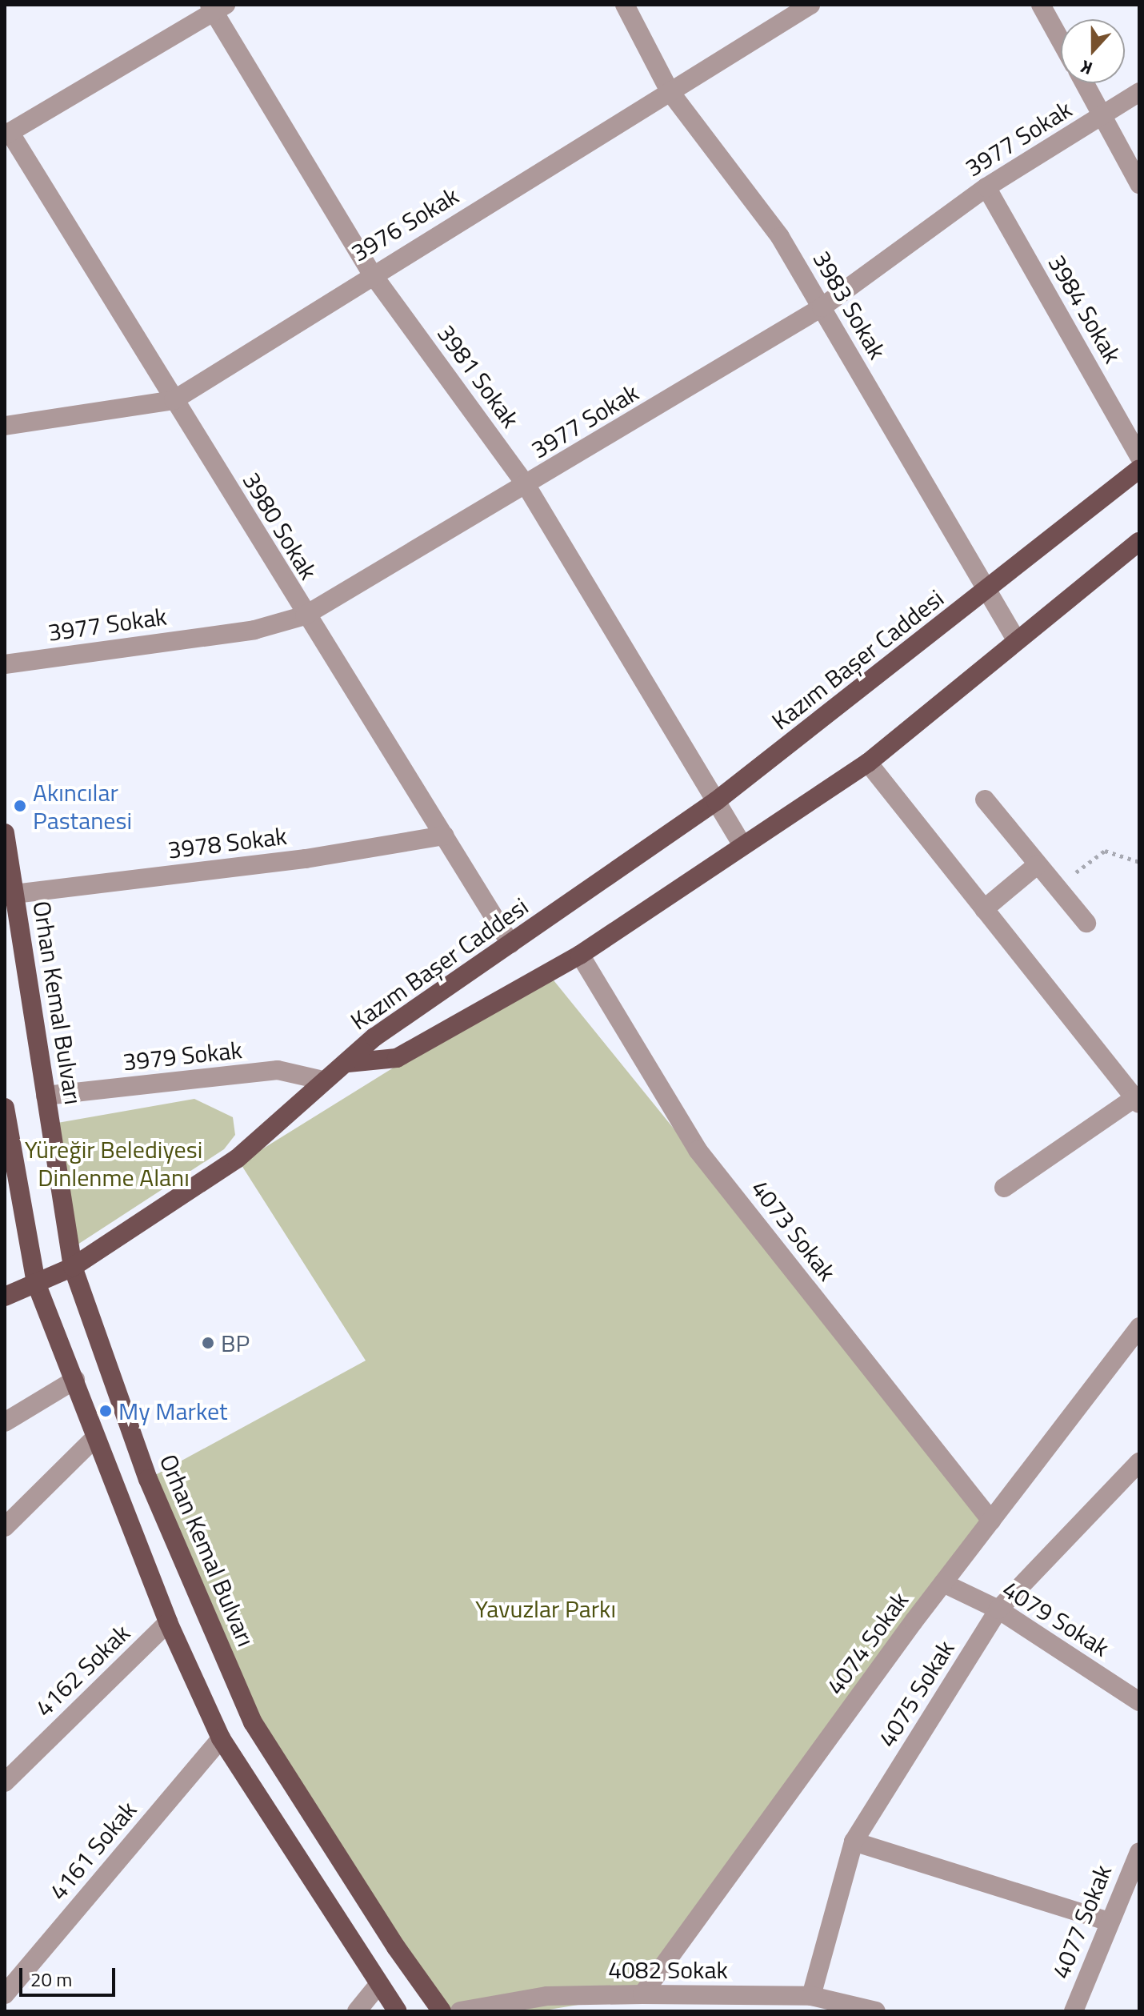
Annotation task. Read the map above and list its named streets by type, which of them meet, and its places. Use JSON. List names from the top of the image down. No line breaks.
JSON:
{"streets":{"main road":["Kazım Başer Caddesi","Orhan Kemal Bulvarı"],"street":["3977 Sokak","3976 Sokak","3983 Sokak","3984 Sokak","3981 Sokak","3980 Sokak","3978 Sokak","3979 Sokak","4073 Sokak","4079 Sokak","4074 Sokak","4162 Sokak","4075 Sokak","4161 Sokak","4077 Sokak","4082 Sokak"]},"crossings":[["3977 Sokak","3983 Sokak"],["3977 Sokak","3984 Sokak"],["3977 Sokak","3981 Sokak"],["3977 Sokak","3980 Sokak"],["3976 Sokak","3983 Sokak"],["3976 Sokak","3981 Sokak"],["3976 Sokak","3980 Sokak"],["3983 Sokak","Kazım Başer Caddesi"],["3981 Sokak","Kazım Başer Caddesi"],["3980 Sokak","Kazım Başer Caddesi"],["3980 Sokak","3978 Sokak"],["Kazım Başer Caddesi","4073 Sokak"],["3978 Sokak","Orhan Kemal Bulvarı"],["Orhan Kemal Bulvarı","3979 Sokak"],["4073 Sokak","4074 Sokak"],["4079 Sokak","4074 Sokak"],["4079 Sokak","4075 Sokak"],["4074 Sokak","4082 Sokak"],["4075 Sokak","4082 Sokak"]],"parks":["Yüreğir Belediyesi Dinlenme Alanı","Yavuzlar Parkı"],"places":["Akıncılar Pastanesi","BP","My Market"],"scale_bar":"20 m","north":"bottom"}
